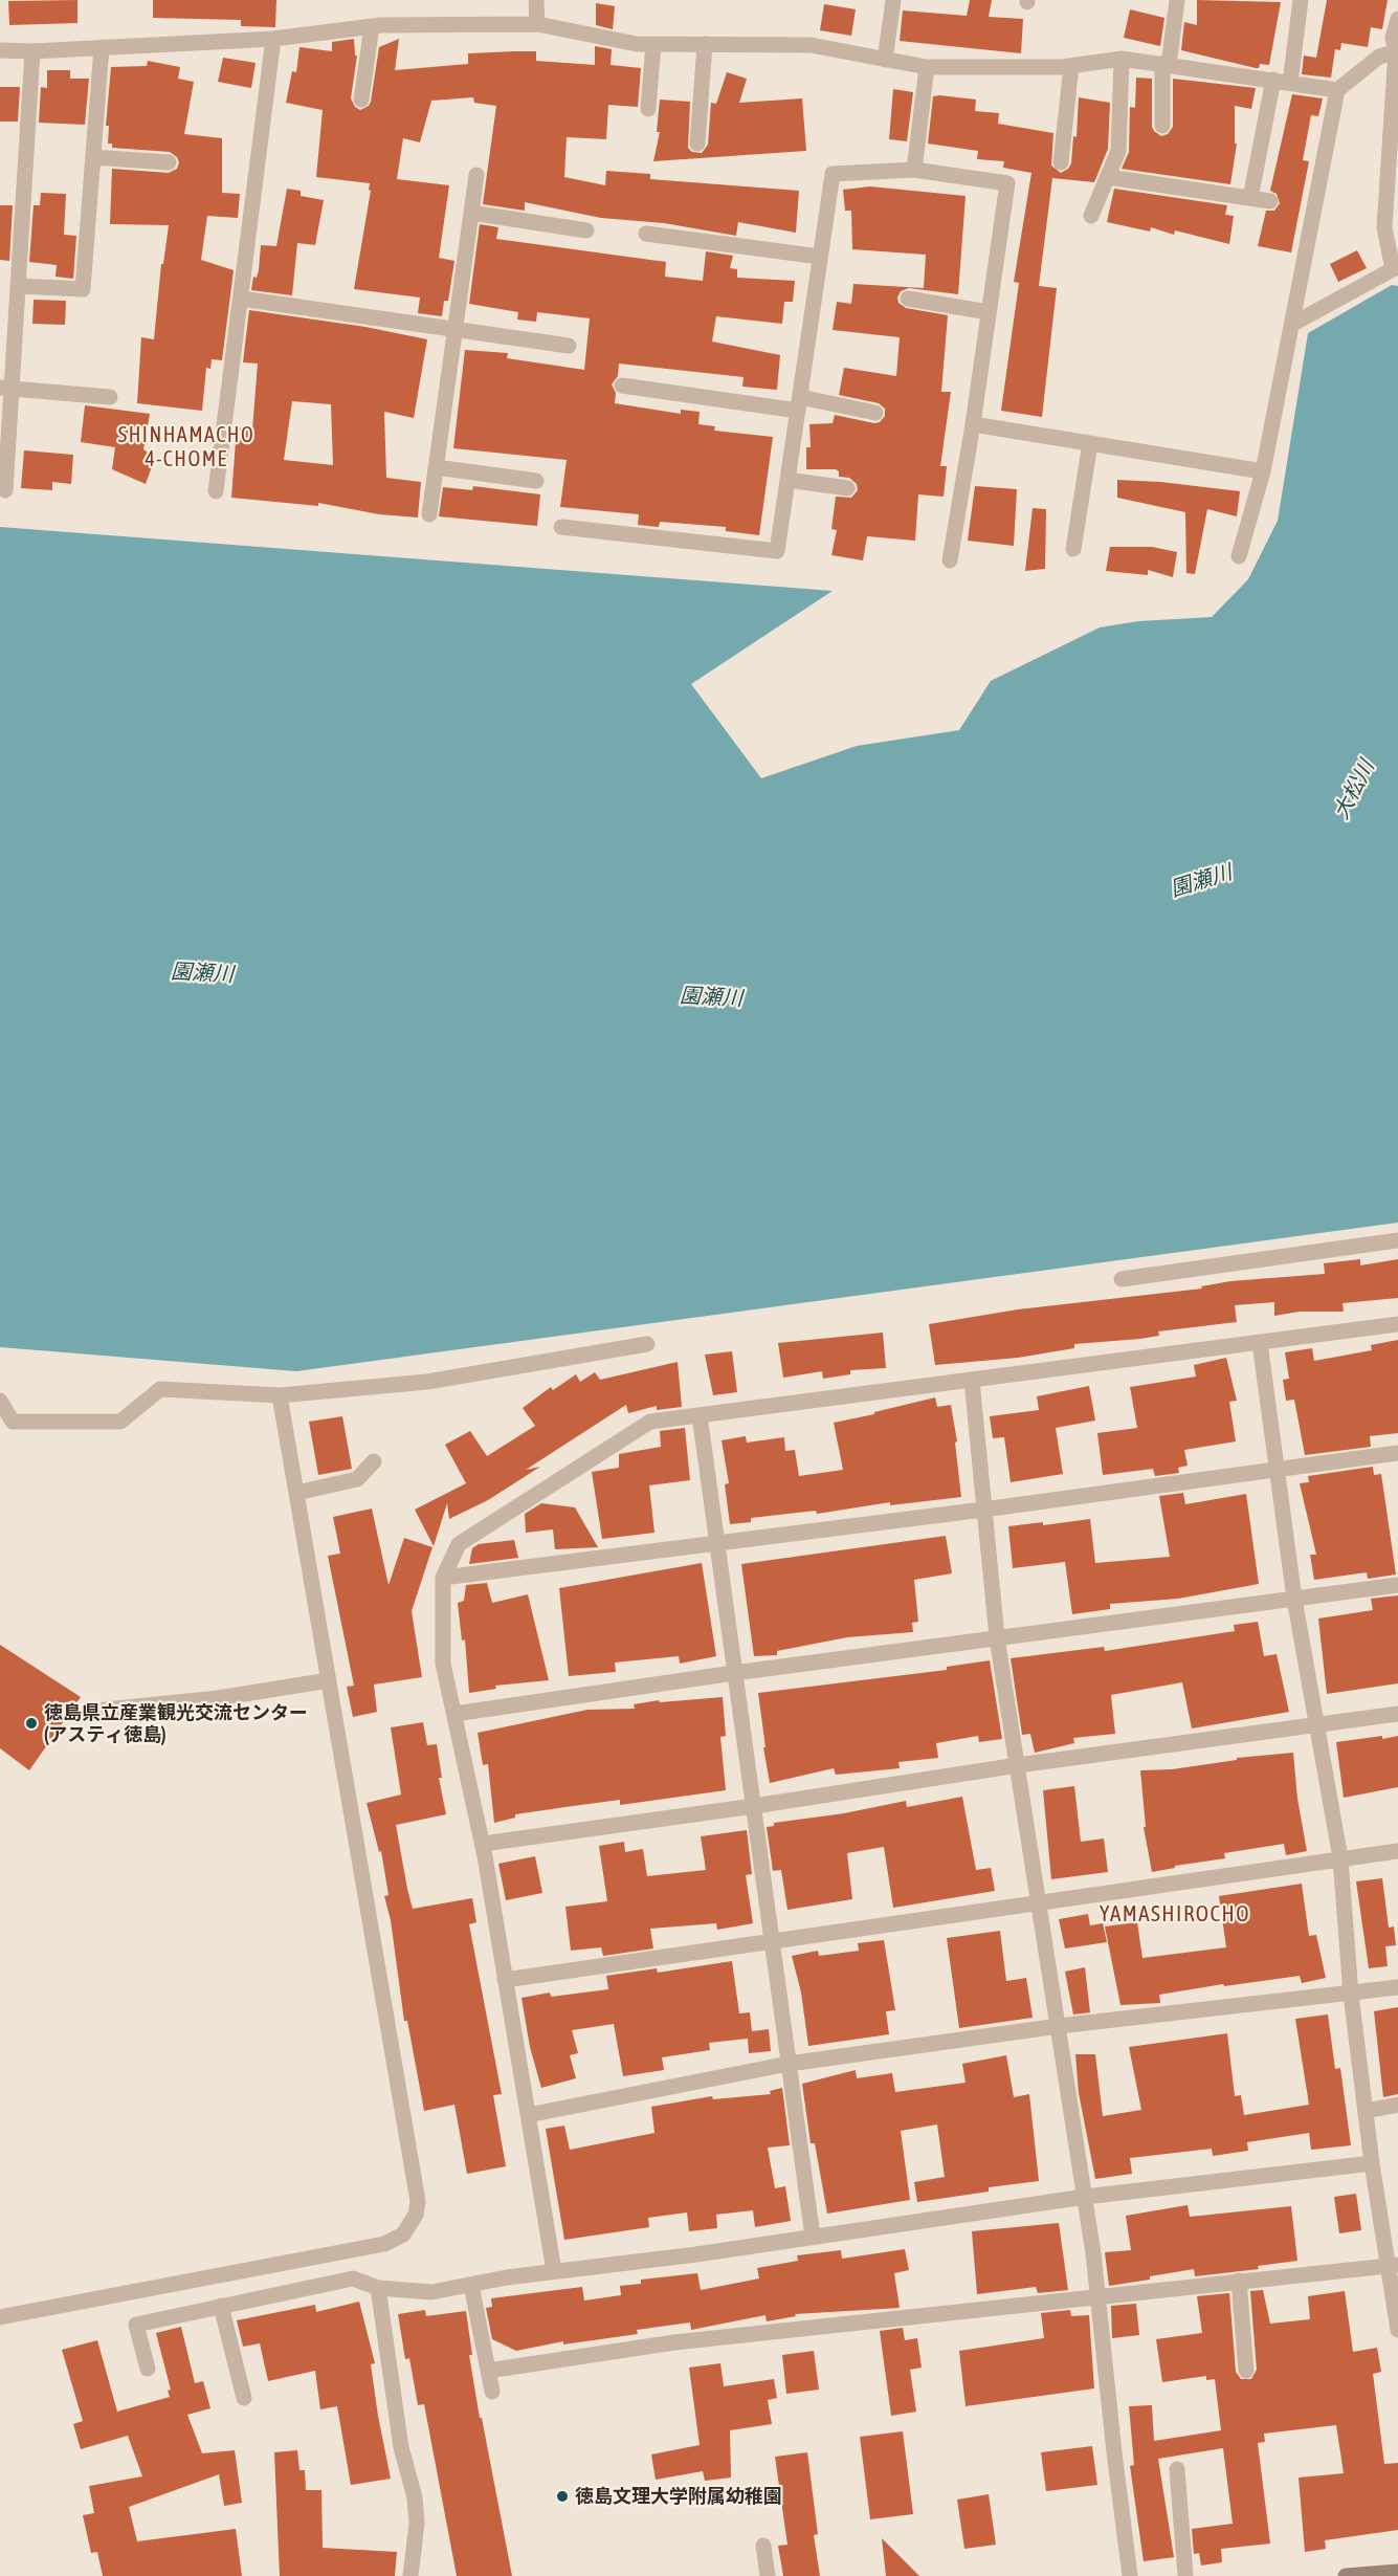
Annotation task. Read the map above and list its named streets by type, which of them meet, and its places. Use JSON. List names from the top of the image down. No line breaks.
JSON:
{"districts":["SHINHAMACHO 4-CHOME","YAMASHIROCHO"],"water":["大松川","園瀬川"],"places":["徳島県立産業観光交流センター (アスティ徳島)","徳島文理大学附属幼稚園"]}
